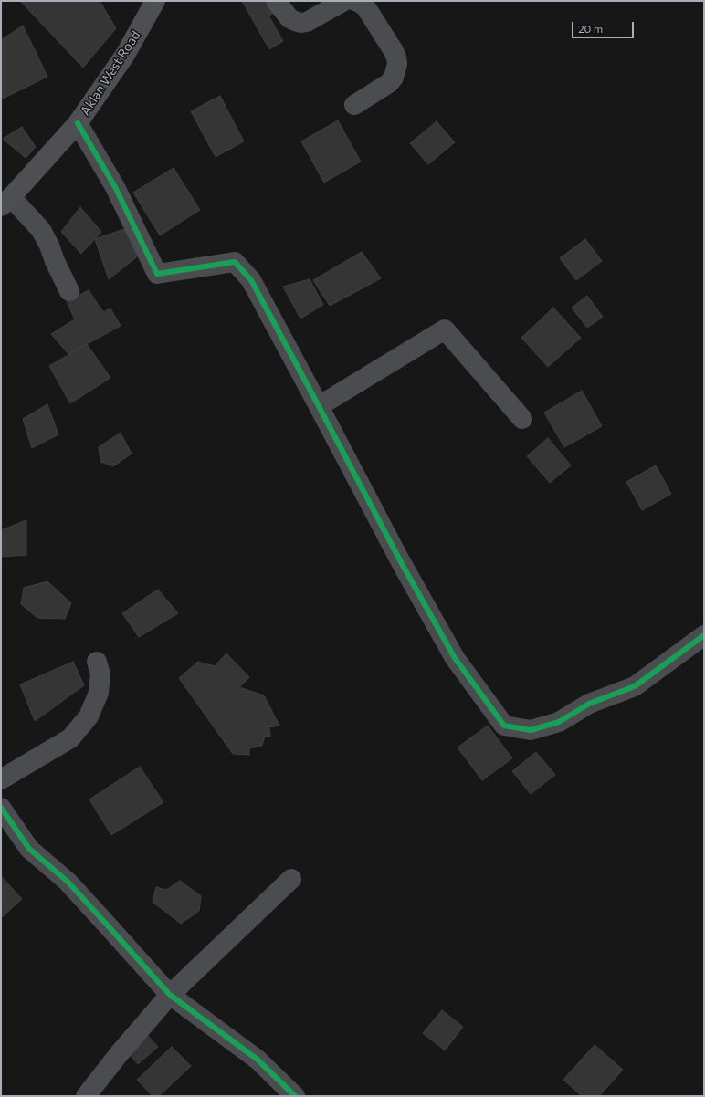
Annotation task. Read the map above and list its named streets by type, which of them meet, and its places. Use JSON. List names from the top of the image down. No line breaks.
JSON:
{"streets":{"main road":["Aklan West Road"]},"scale_bar":"20 m"}
